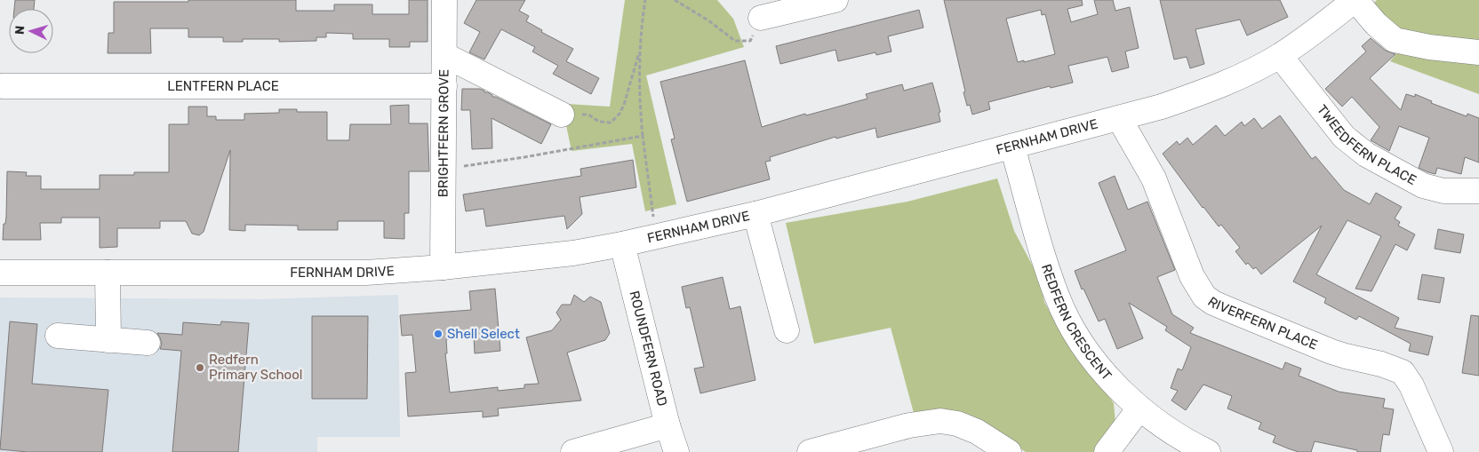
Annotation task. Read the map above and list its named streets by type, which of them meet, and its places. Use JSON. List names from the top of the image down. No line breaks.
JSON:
{"streets":{"street":["LENTFERN PLACE","BRIGHTFERN GROVE","FERNHAM DRIVE","TWEEDFERN PLACE","REDFERN CRESCENT","RIVERFERN PLACE","ROUNDFERN ROAD"]},"crossings":[["LENTFERN PLACE","BRIGHTFERN GROVE"],["BRIGHTFERN GROVE","FERNHAM DRIVE"],["FERNHAM DRIVE","TWEEDFERN PLACE"],["FERNHAM DRIVE","REDFERN CRESCENT"],["FERNHAM DRIVE","RIVERFERN PLACE"],["FERNHAM DRIVE","ROUNDFERN ROAD"]],"places":["Shell Select","Redfern Primary School"],"north":"left"}
